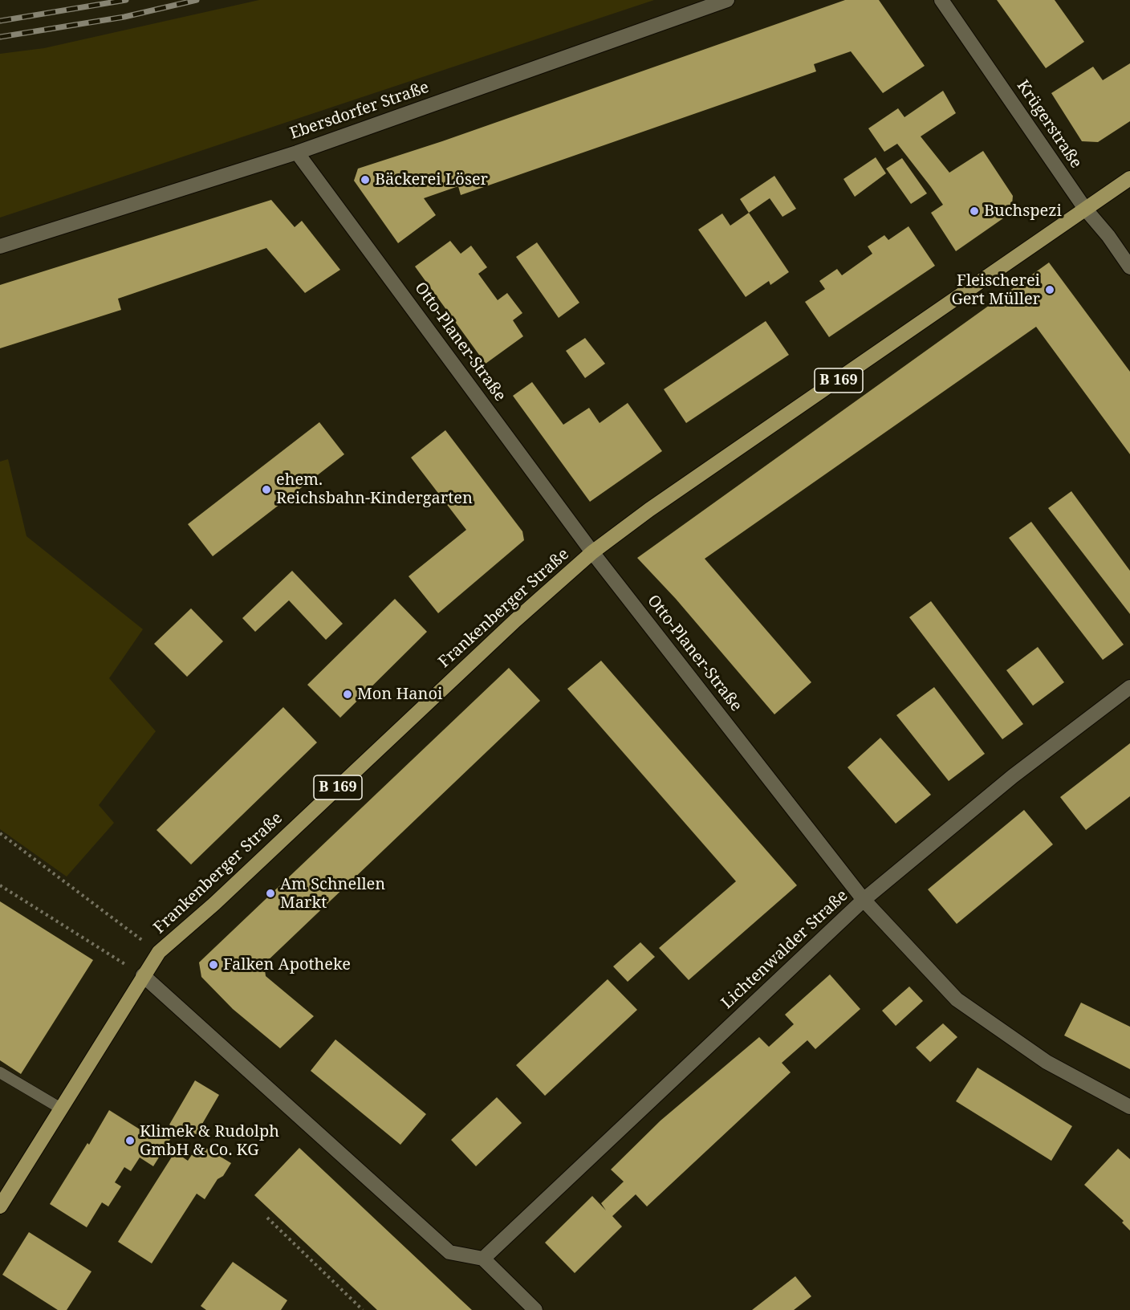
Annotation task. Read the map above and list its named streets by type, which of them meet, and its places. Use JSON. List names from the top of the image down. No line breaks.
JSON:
{"streets":{"main road":["B 169","Frankenberger Straße"],"street":["Ebersdorfer Straße","Krügerstraße","Otto-Planer-Straße","Lichtenwalder Straße"]},"crossings":[["Ebersdorfer Straße","Otto-Planer-Straße"],["Krügerstraße","Frankenberger Straße"],["Otto-Planer-Straße","Frankenberger Straße"],["Otto-Planer-Straße","Lichtenwalder Straße"]],"places":["Bäckerei Löser","Buchspezi","Fleischerei Gert Müller","ehem. Reichsbahn-Kindergarten","Mon Hanoi","Am Schnellen Markt","Falken Apotheke","Klimek & Rudolph GmbH & Co. KG"]}
